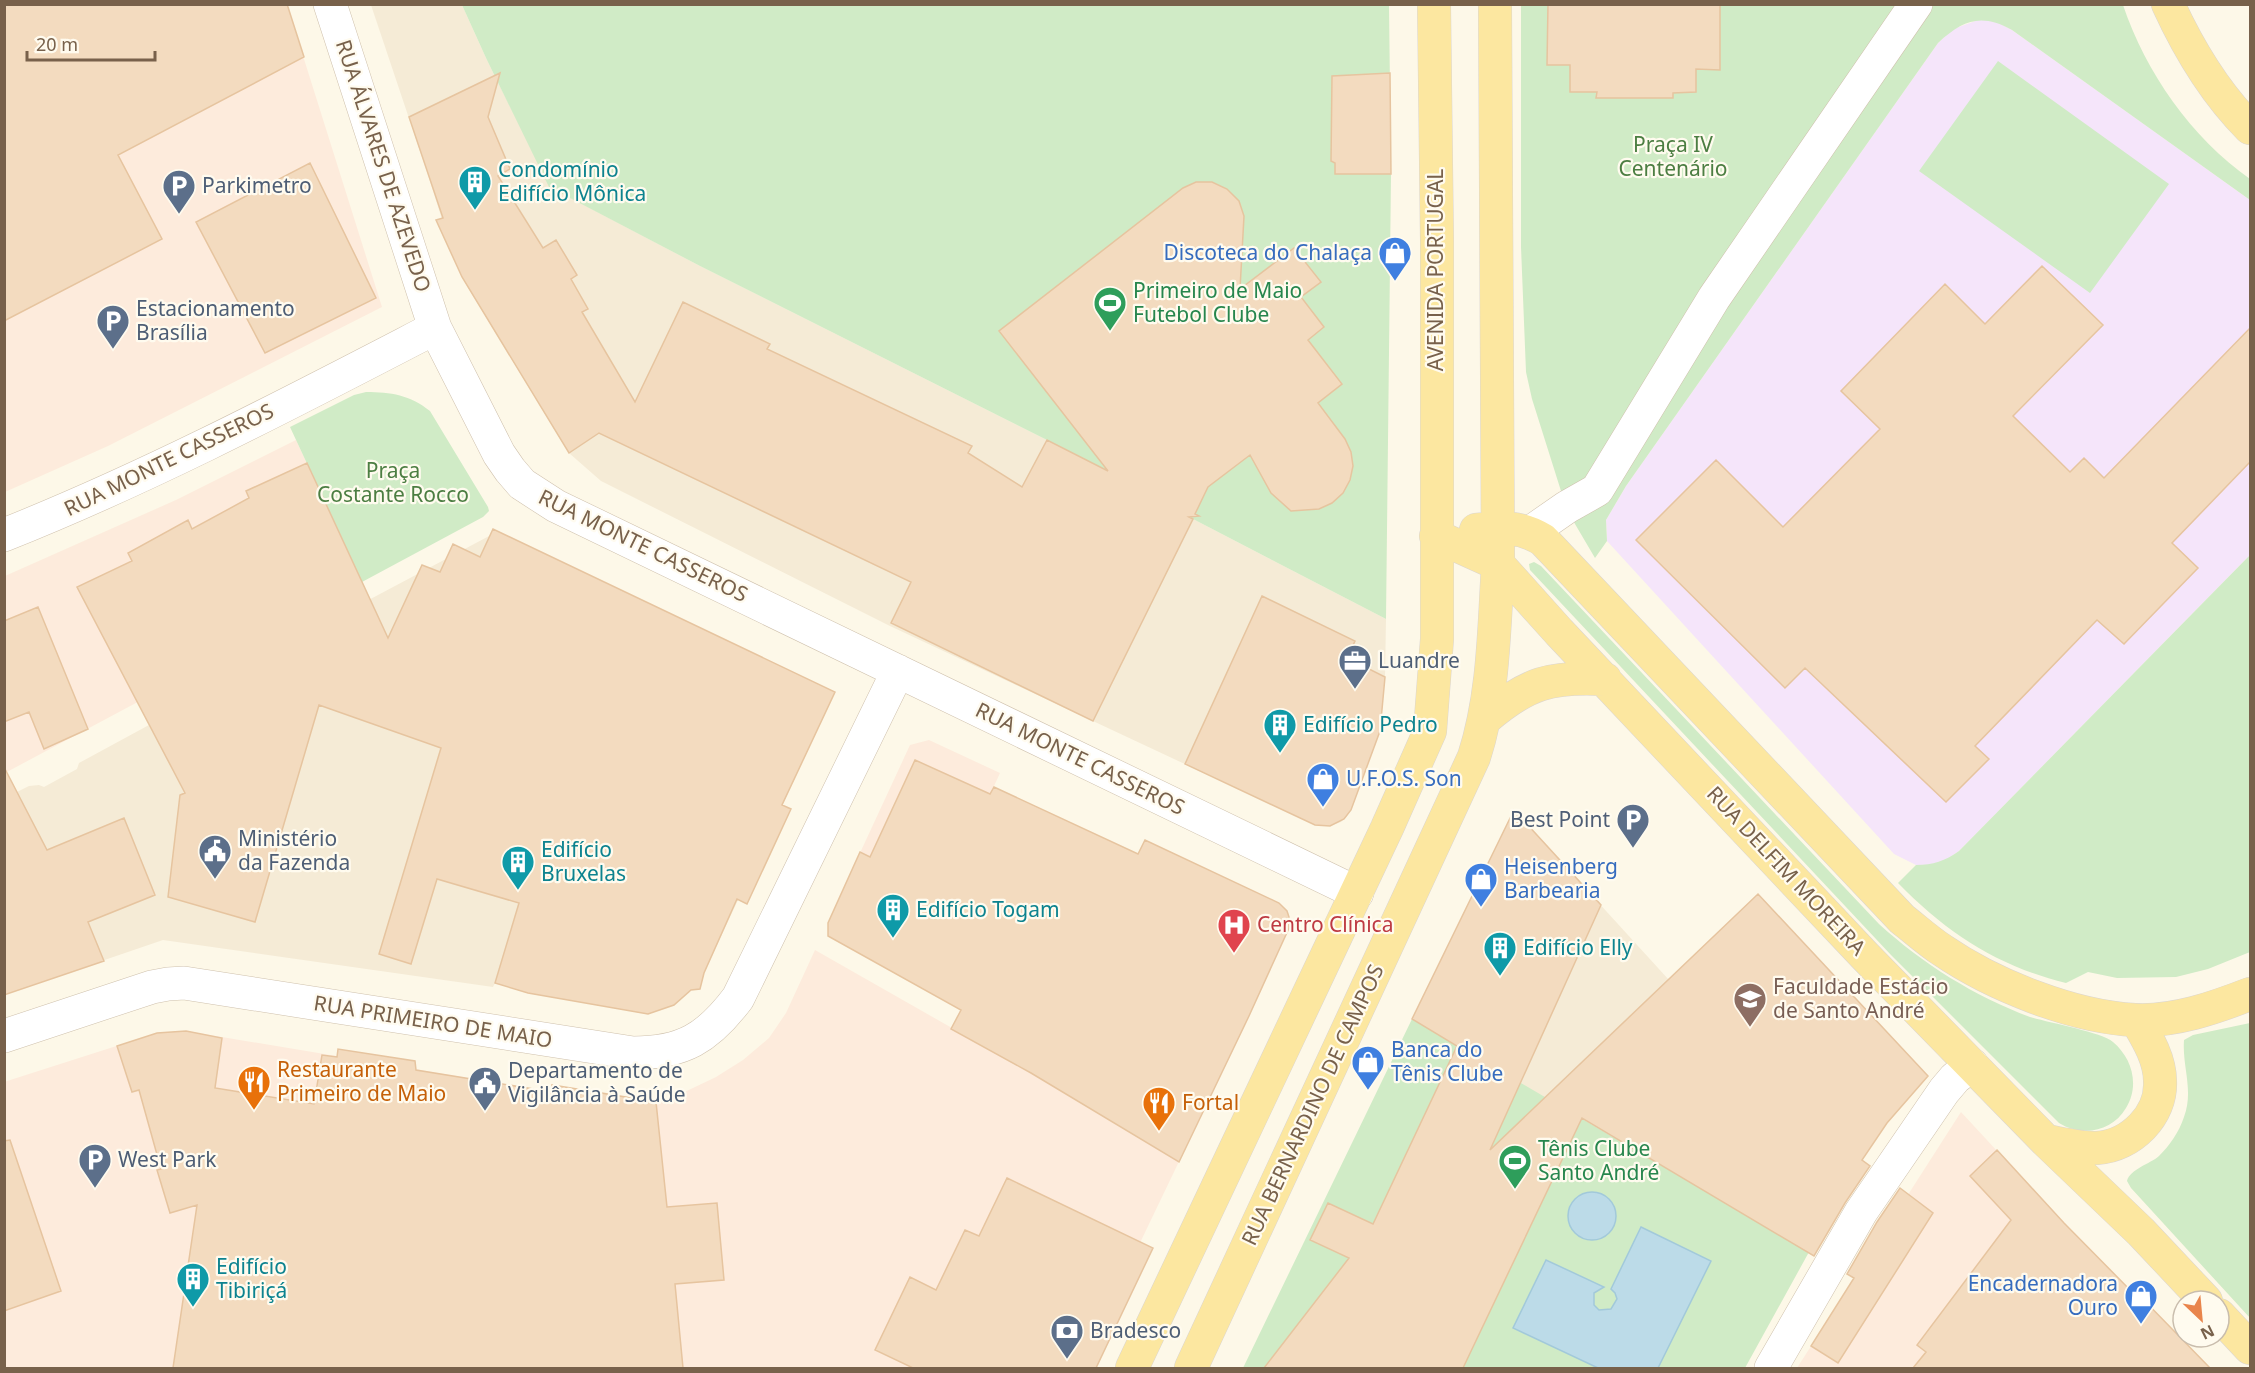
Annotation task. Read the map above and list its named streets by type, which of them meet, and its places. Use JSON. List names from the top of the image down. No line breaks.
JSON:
{"streets":{"main road":["AVENIDA PORTUGAL","RUA DELFIM MOREIRA","RUA BERNARDINO DE CAMPOS"],"street":["RUA ÁLVARES DE AZEVEDO","RUA MONTE CASSEROS","RUA PRIMEIRO DE MAIO"]},"crossings":[["RUA ÁLVARES DE AZEVEDO","RUA MONTE CASSEROS"],["RUA MONTE CASSEROS","RUA PRIMEIRO DE MAIO"],["RUA DELFIM MOREIRA","RUA BERNARDINO DE CAMPOS"]],"parks":["Praça IV Centenário","Praça Costante Rocco"],"places":{"building":["Condomínio Edifício Mônica","Edifício Pedro","Edifício Bruxelas","Edifício Togam","Edifício Elly","Edifício Tibiriçá"],"parking":["Parkimetro","Estacionamento Brasília","Best Point","West Park"],"shop":["Discoteca do Chalaça","U.F.O.S. Son","Heisenberg Barbearia","Banca do Tênis Clube","Encadernadora Ouro"],"sports":["Primeiro de Maio Futebol Clube","Tênis Clube Santo André"],"office":["Luandre"],"public building":["Ministério da Fazenda","Departamento de Vigilância à Saúde"],"hospital":["Centro Clínica"],"school or university":["Faculdade Estácio de Santo André"],"restaurant":["Restaurante Primeiro de Maio","Fortal"],"bank":["Bradesco"]},"scale_bar":"20 m","north":"bottom right"}
